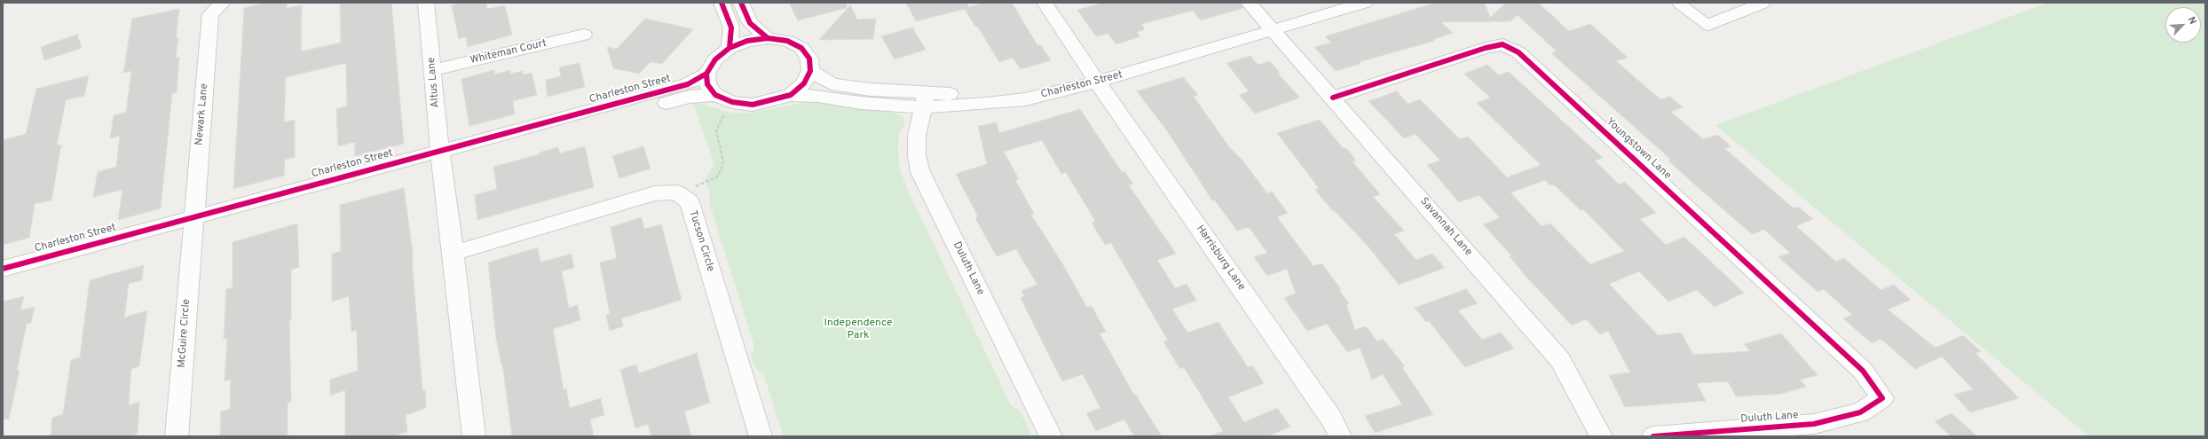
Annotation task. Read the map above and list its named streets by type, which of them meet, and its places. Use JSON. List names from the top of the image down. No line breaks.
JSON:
{"streets":{"street":["Whiteman Court","Altus Lane","Charleston Street","Newark Lane","Youngstown Lane","Savannah Lane","Tucson Circle","Harrisburg Lane","Duluth Lane","McGuire Circle"]},"crossings":[["Whiteman Court","Altus Lane"],["Altus Lane","Charleston Street"],["Charleston Street","Newark Lane"],["Charleston Street","Savannah Lane"],["Charleston Street","Harrisburg Lane"],["Charleston Street","Duluth Lane"],["Charleston Street","McGuire Circle"],["Newark Lane","McGuire Circle"],["Youngstown Lane","Savannah Lane"],["Youngstown Lane","Duluth Lane"]],"parks":["Independence Park"],"north":"top right"}
